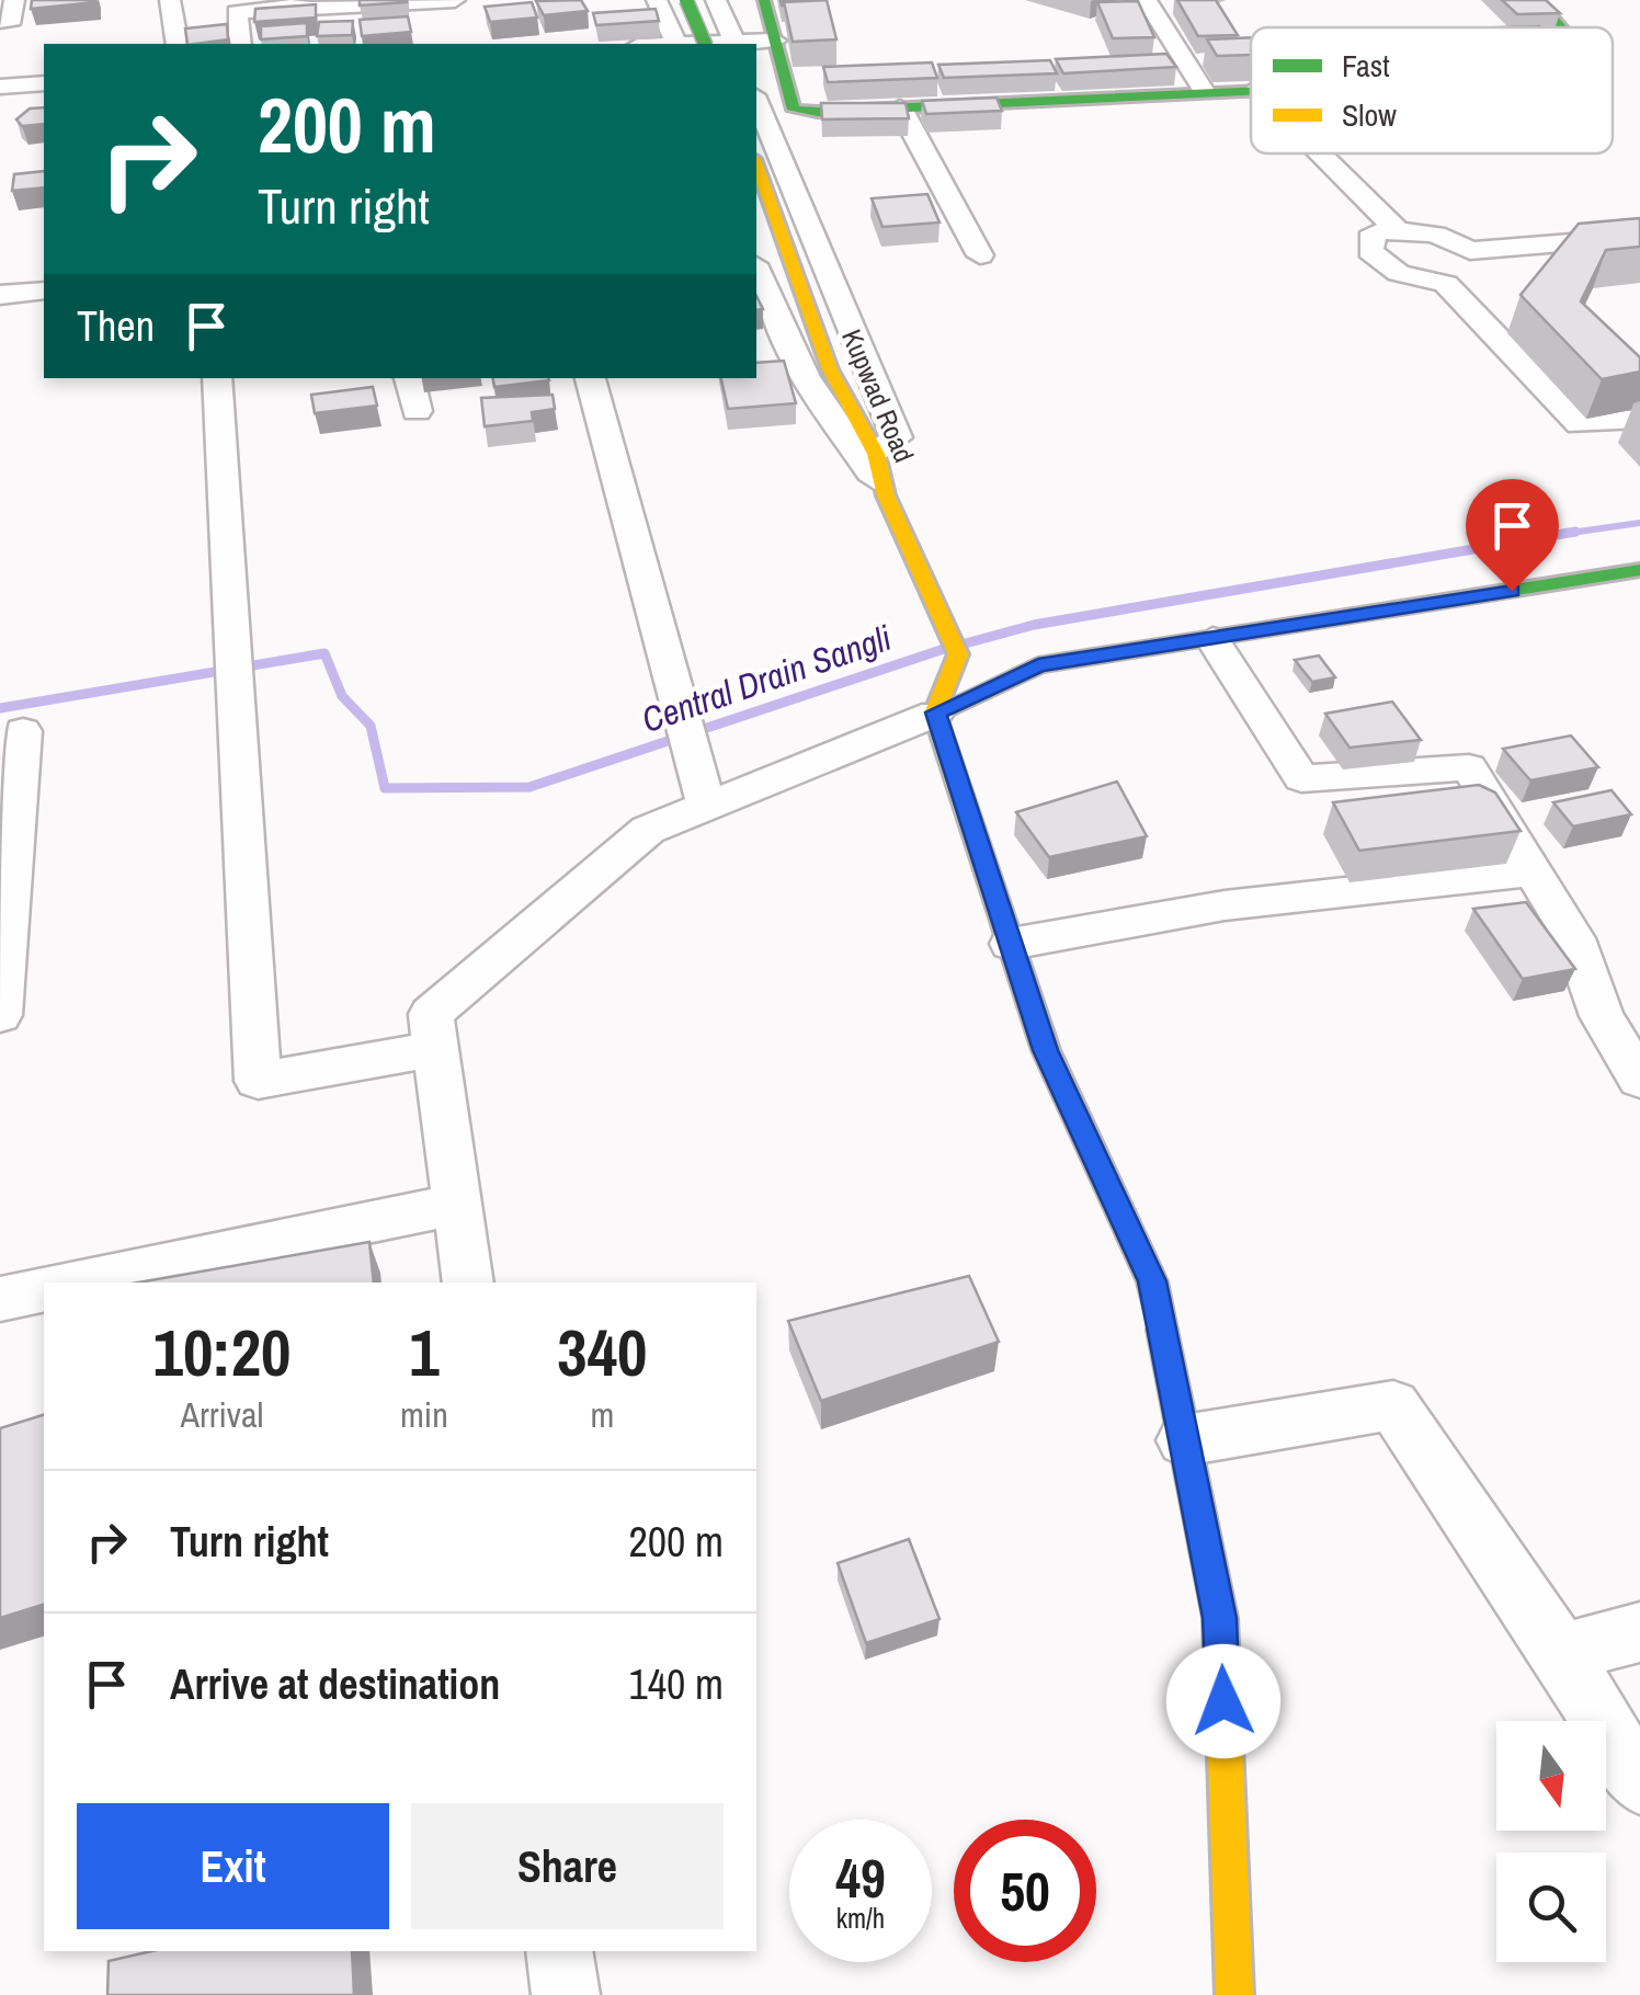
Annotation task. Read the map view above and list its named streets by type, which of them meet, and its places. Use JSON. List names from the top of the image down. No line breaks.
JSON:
{"streets":{"street":["Kupwad Road"]},"water":["Central Drain Sangli"],"legend":["Fast","Slow"],"north":"bottom","page":{"turn":["200 m","Turn right"],"then":"Then","eta":["10:20","Arrival","1","min","340","m"],"list":[{"name":"Turn right","value":"200 m"},{"name":"Arrive at destination","value":"140 m"}],"buttons":["Exit","Share"],"speed":"49 km/h","limit":"50"}}
